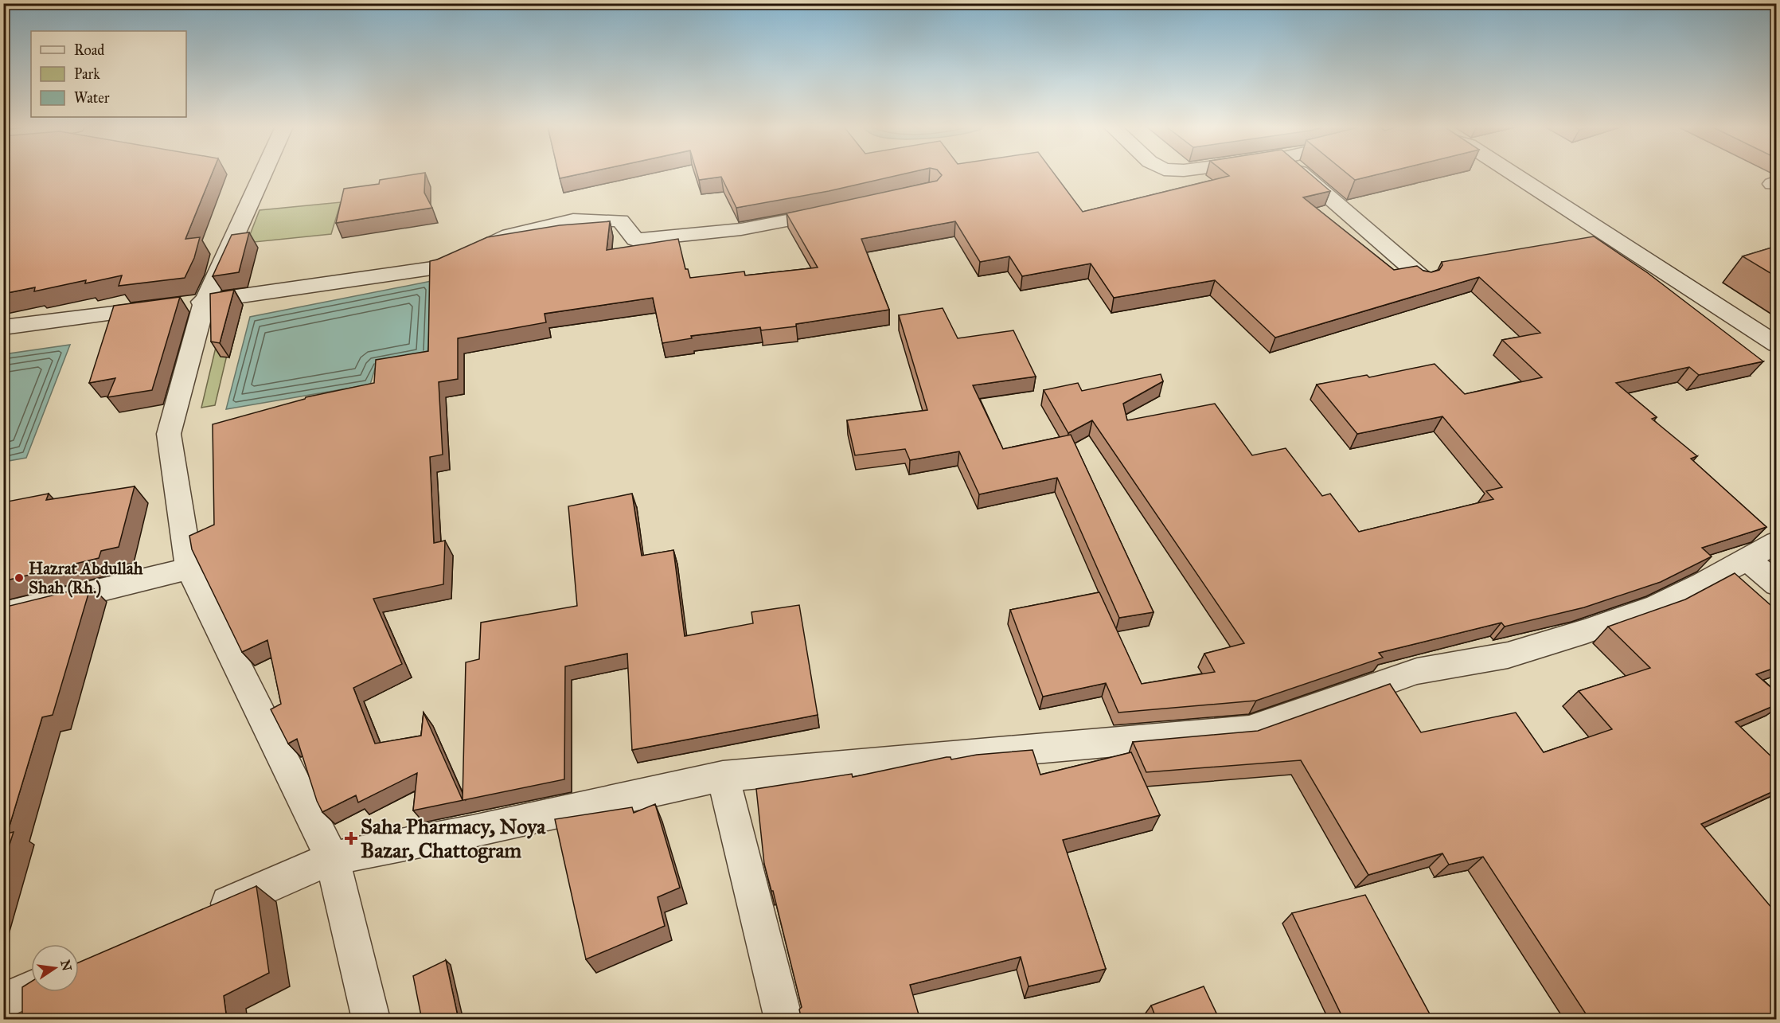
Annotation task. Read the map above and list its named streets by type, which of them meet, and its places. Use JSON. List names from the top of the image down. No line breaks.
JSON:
{"places":{"other":["Hazrat Abdullah Shah (Rh.)"],"health":["Saha Pharmacy, Noya Bazar, Chattogram"]},"legend":["Road","Park","Water"],"north":"right"}
